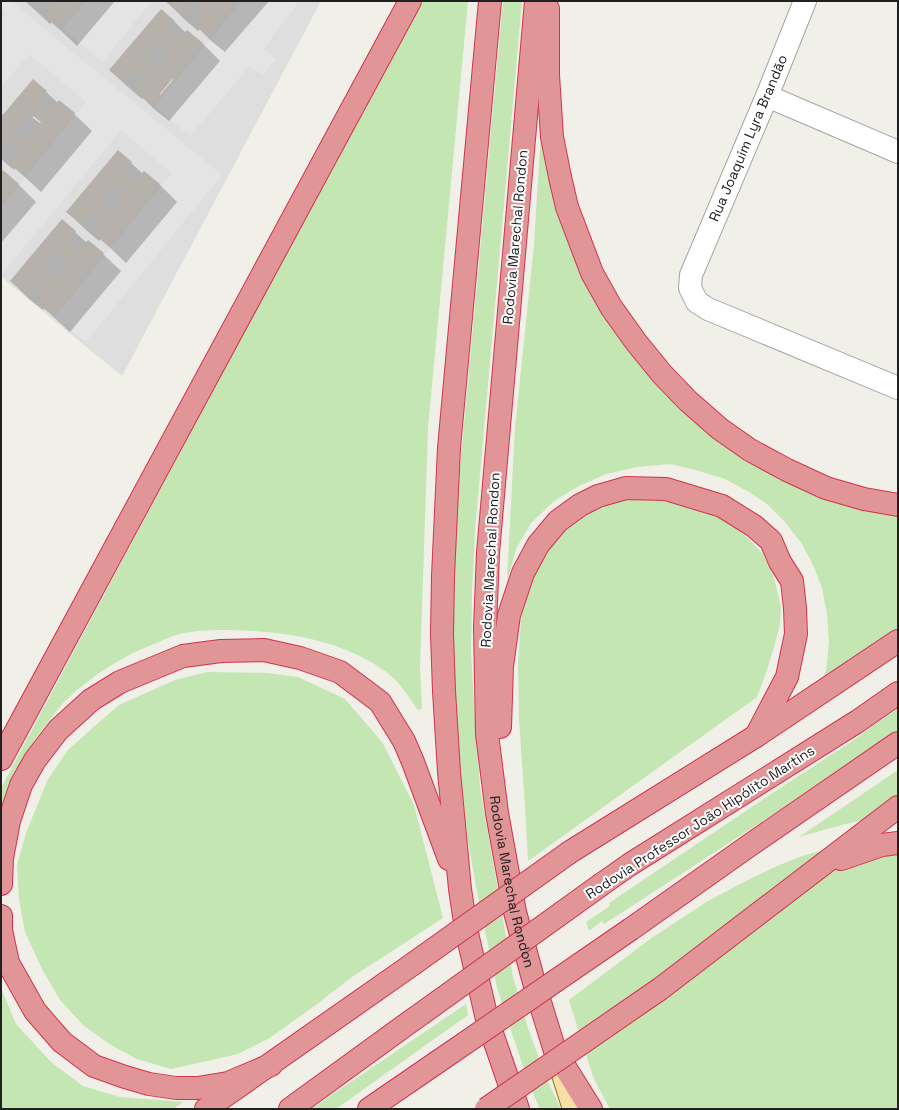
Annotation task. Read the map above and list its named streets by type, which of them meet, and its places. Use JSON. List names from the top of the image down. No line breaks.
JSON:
{"streets":{"highway":["Rodovia Marechal Rondon","Rodovia Professor João Hipólito Martins"],"street":["Rua Joaquim Lyra Brandão"]}}
